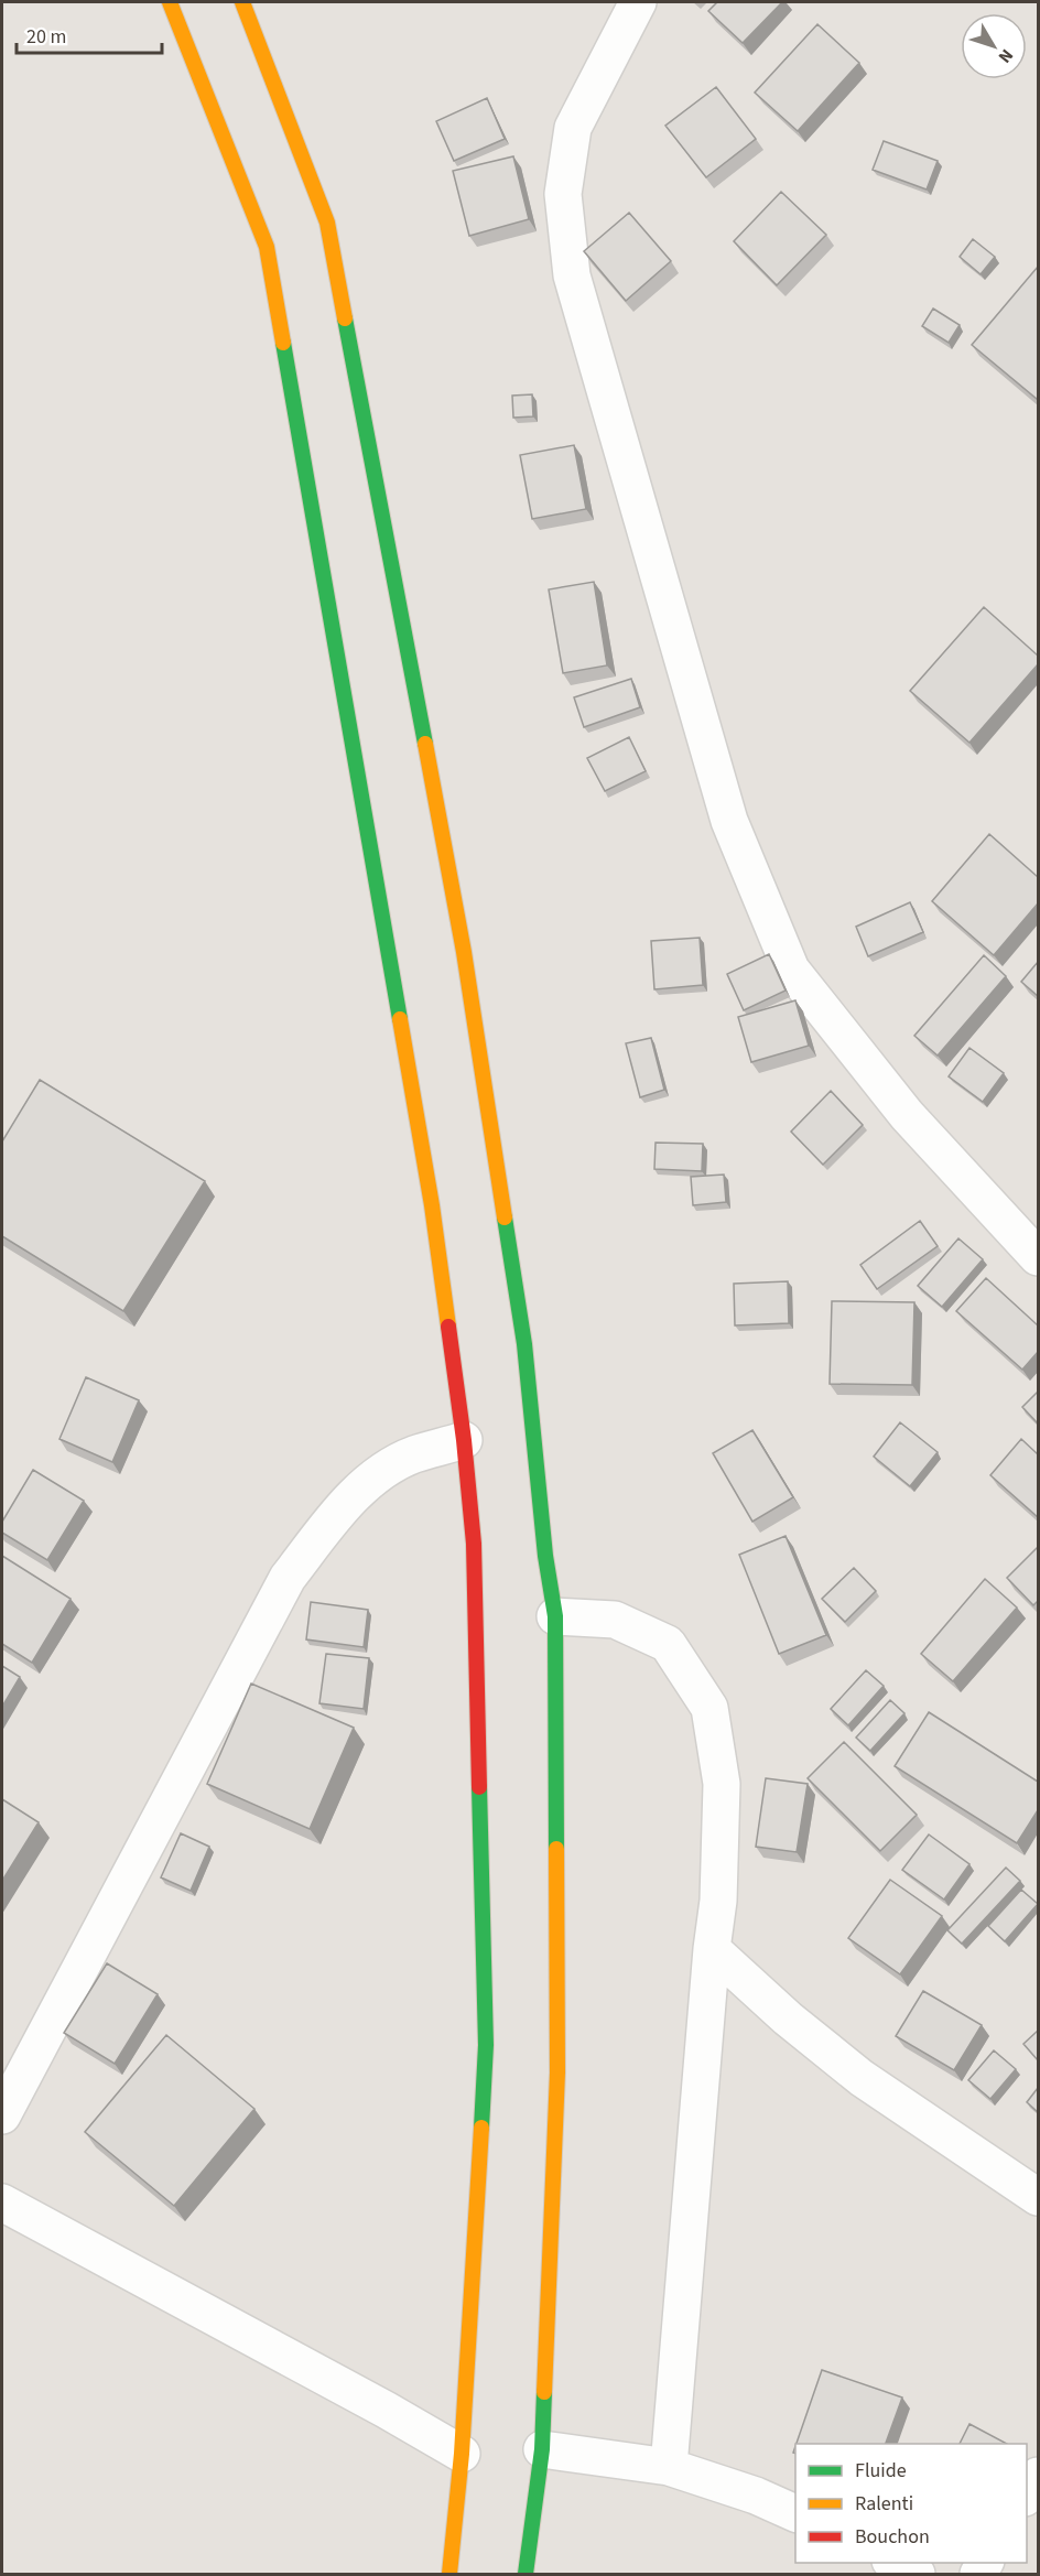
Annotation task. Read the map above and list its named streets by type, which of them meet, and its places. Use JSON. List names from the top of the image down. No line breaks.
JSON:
{"legend":["Fluide","Ralenti","Bouchon"],"scale_bar":"20 m","north":"bottom right"}
